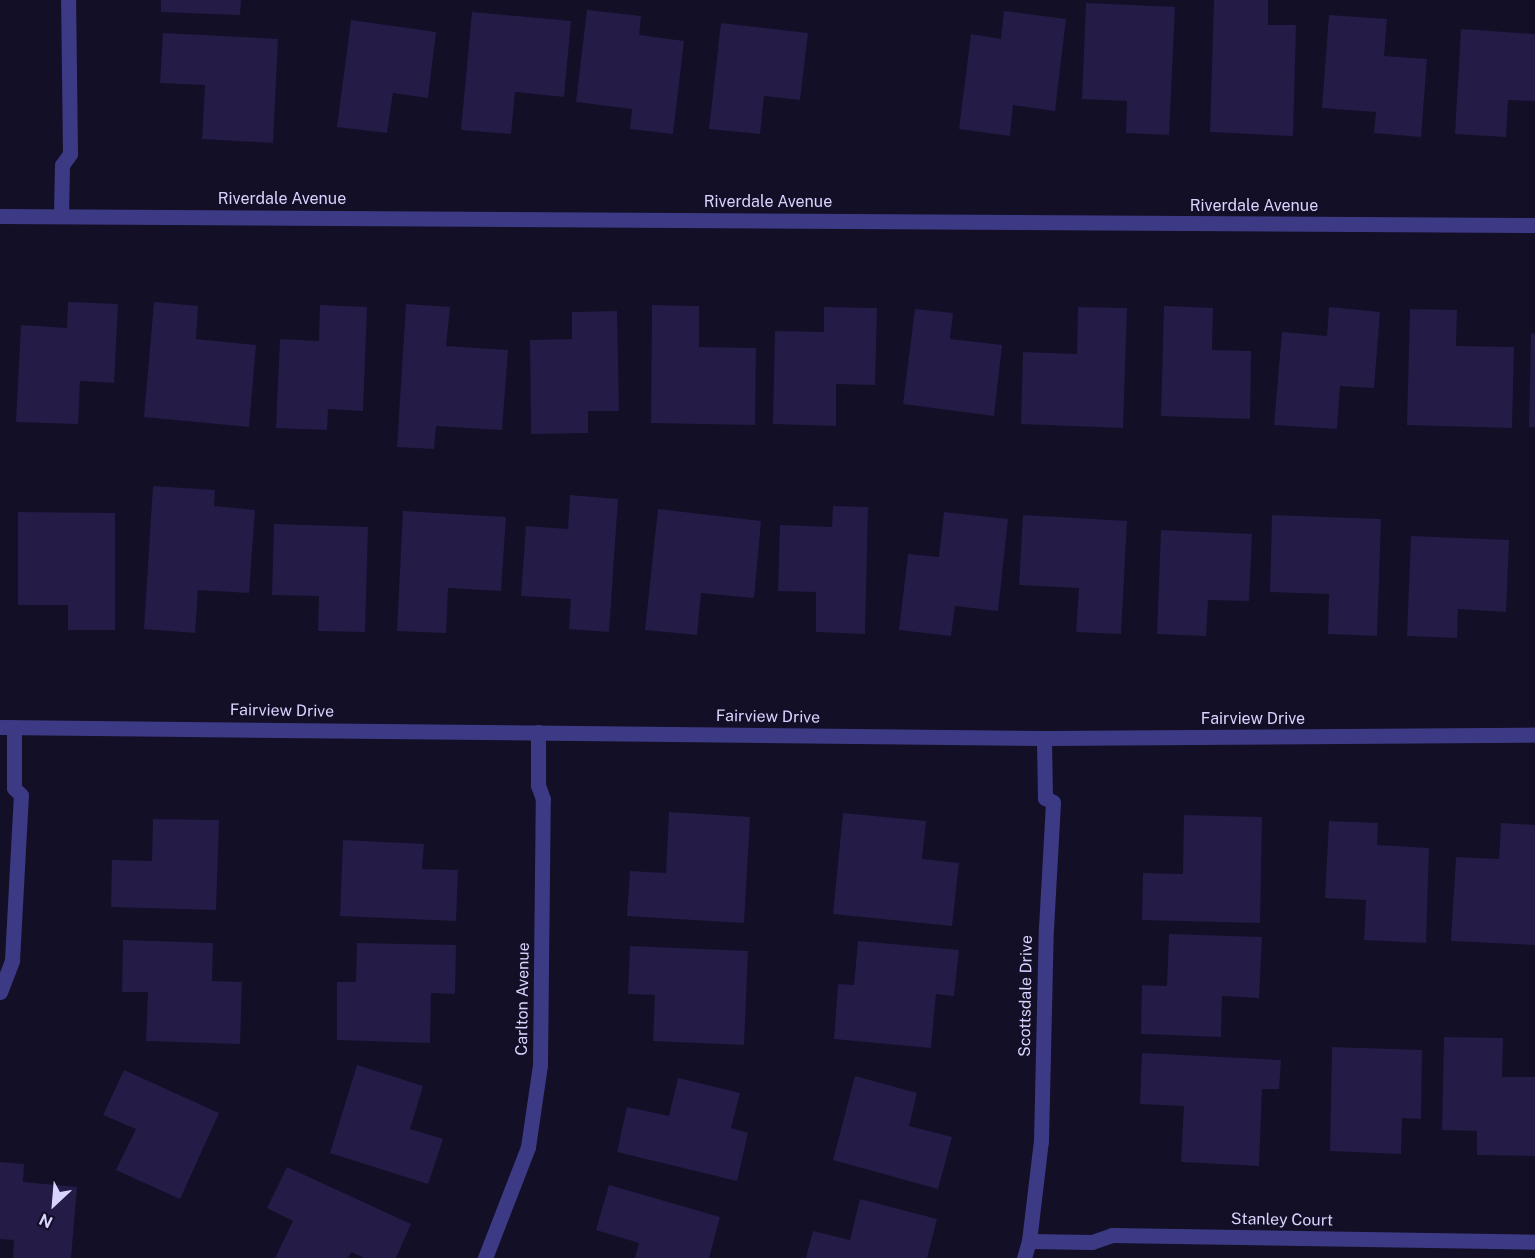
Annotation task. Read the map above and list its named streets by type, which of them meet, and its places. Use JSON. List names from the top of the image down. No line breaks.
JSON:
{"streets":{"street":["Riverdale Avenue","Fairview Drive","Scottsdale Drive","Carlton Avenue","Stanley Court"]},"crossings":[["Fairview Drive","Scottsdale Drive"],["Fairview Drive","Carlton Avenue"],["Scottsdale Drive","Stanley Court"]],"north":"bottom left"}
